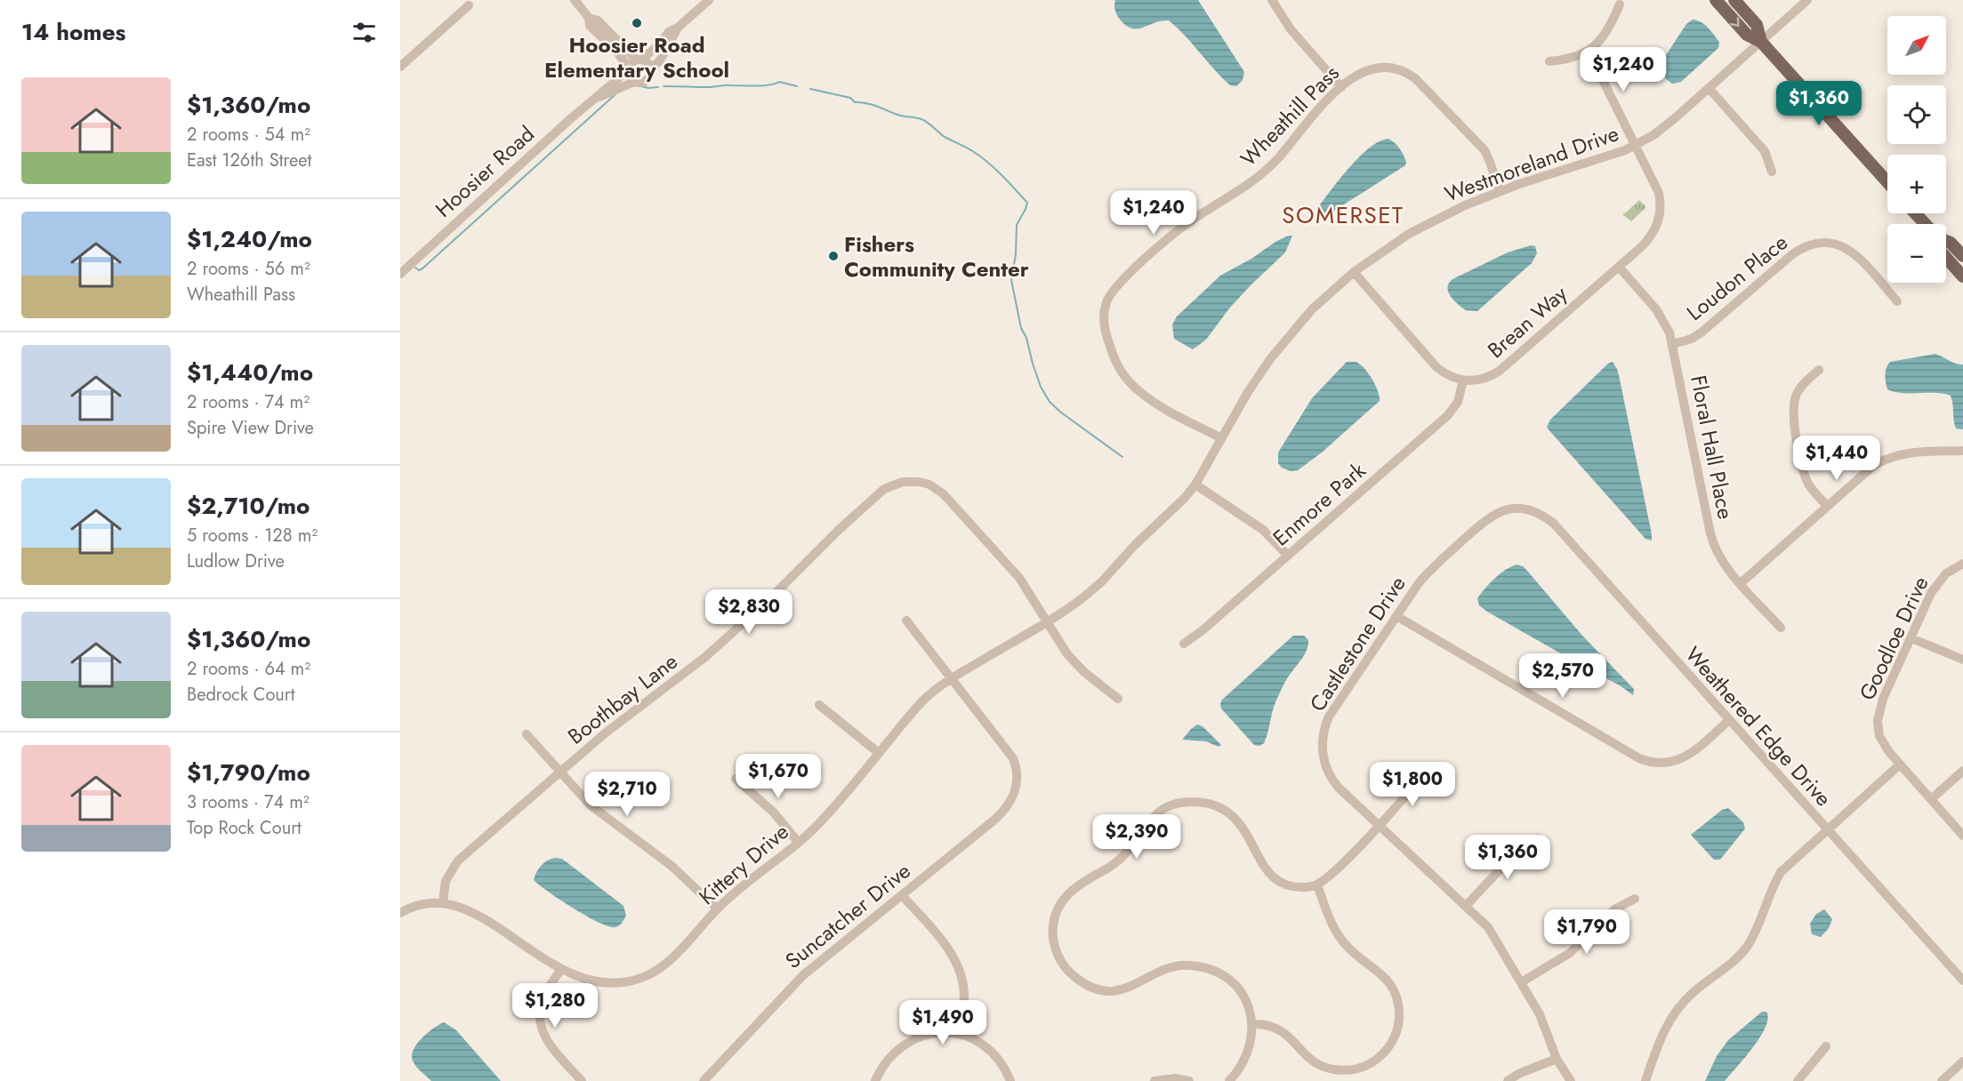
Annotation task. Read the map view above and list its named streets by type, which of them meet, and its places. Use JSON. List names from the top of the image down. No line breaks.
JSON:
{"streets":{"street":["Wheathill Pass","Westmoreland Drive","Hoosier Road","Loudon Place","Brean Way","Floral Hall Place","Enmore Park","Goodloe Drive","Castlestone Drive","Boothbay Lane","Weathered Edge Drive","Kittery Drive","Suncatcher Drive"]},"crossings":[["Wheathill Pass","Westmoreland Drive"],["Westmoreland Drive","Brean Way"],["Westmoreland Drive","Kittery Drive"],["Loudon Place","Floral Hall Place"],["Brean Way","Floral Hall Place"],["Brean Way","Enmore Park"],["Castlestone Drive","Weathered Edge Drive"],["Boothbay Lane","Kittery Drive"],["Kittery Drive","Suncatcher Drive"]],"districts":["SOMERSET"],"places":["Hoosier Road Elementary School","Fishers Community Center"],"north":"top right","page":{"heading":"14 homes","map_buttons":["+","−"],"price":["$1,240","$1,360","$1,240","$1,440","$2,830","$2,570","$1,670","$1,800","$2,710","$2,390","$1,360","$1,790","$1,280","$1,490"],"list":[{"name":"$1,360/mo","note":"2 rooms · 54 m² · East 126th Street"},{"name":"$1,240/mo","note":"2 rooms · 56 m² · Wheathill Pass"},{"name":"$1,440/mo","note":"2 rooms · 74 m² · Spire View Drive"},{"name":"$2,710/mo","note":"5 rooms · 128 m² · Ludlow Drive"},{"name":"$1,360/mo","note":"2 rooms · 64 m² · Bedrock Court"},{"name":"$1,790/mo","note":"3 rooms · 74 m² · Top Rock Court"}]}}
